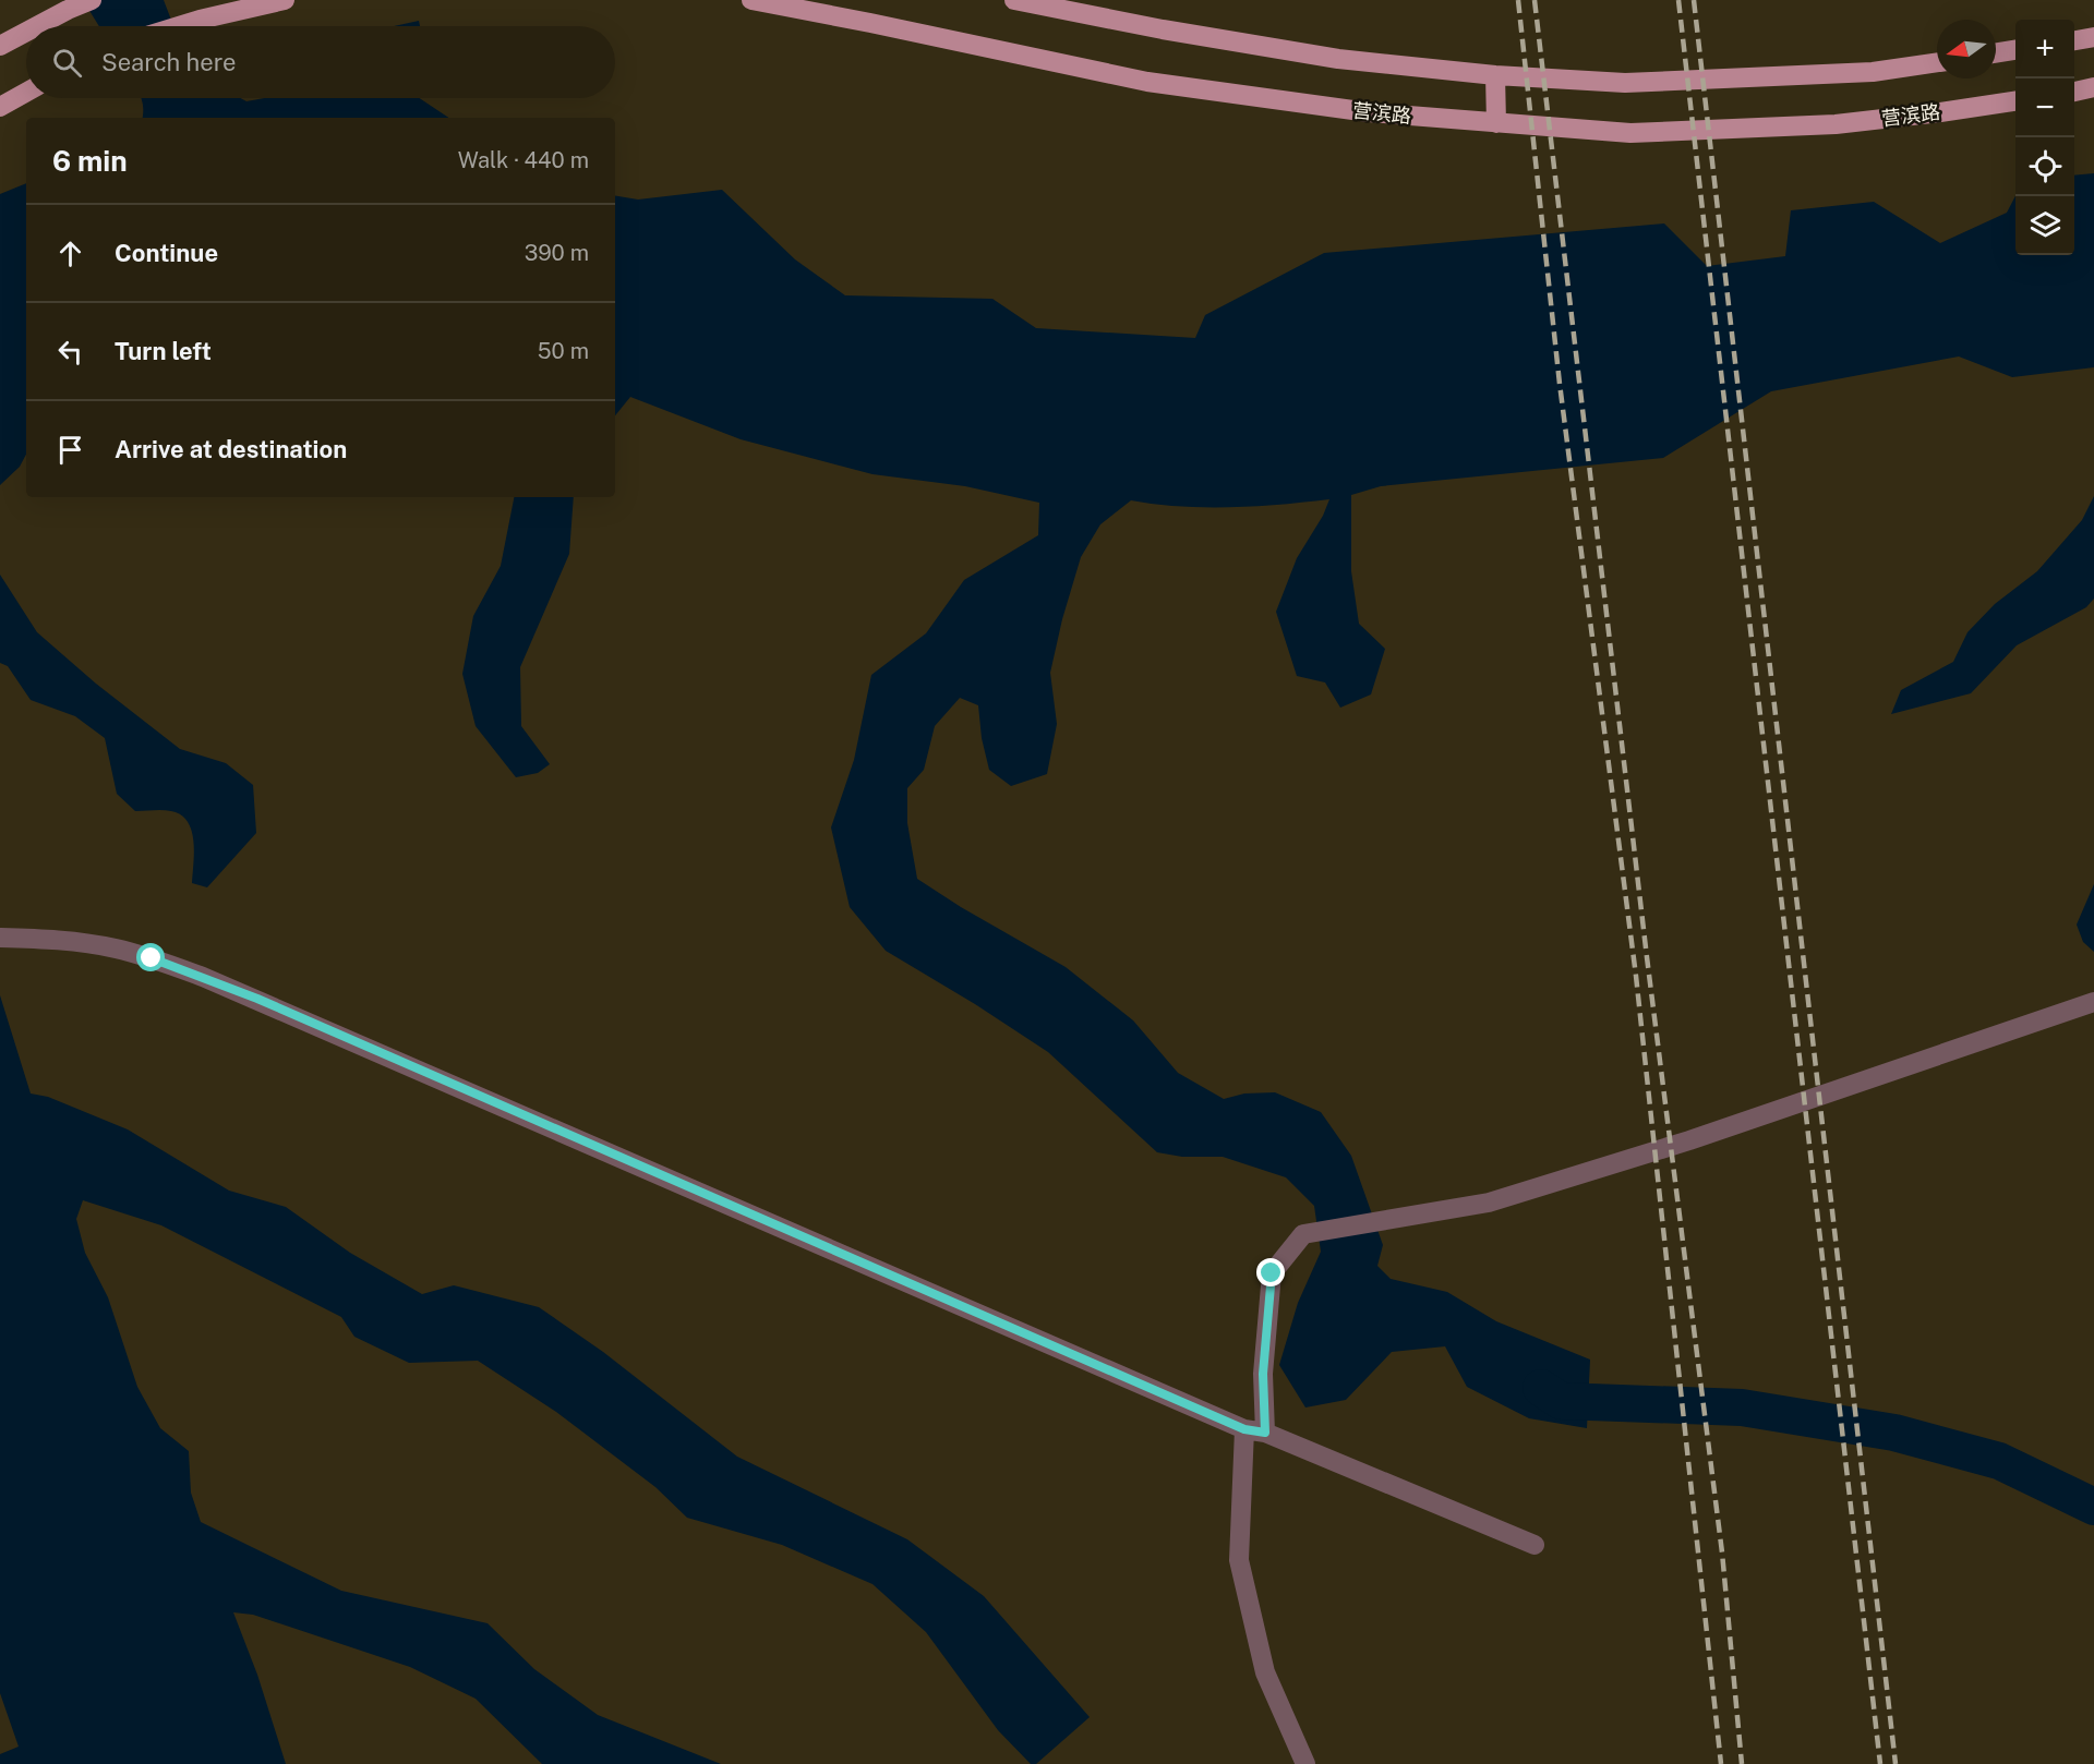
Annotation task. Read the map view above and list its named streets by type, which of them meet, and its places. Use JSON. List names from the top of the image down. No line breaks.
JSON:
{"streets":{"main road":["营滨路"]},"north":"left","page":{"map_buttons":["+","−"],"search":"Search here","heading":["6 min","Walk · 440 m"],"list":[["Continue","390 m"],["Turn left","50 m"],"Arrive at destination"]}}
